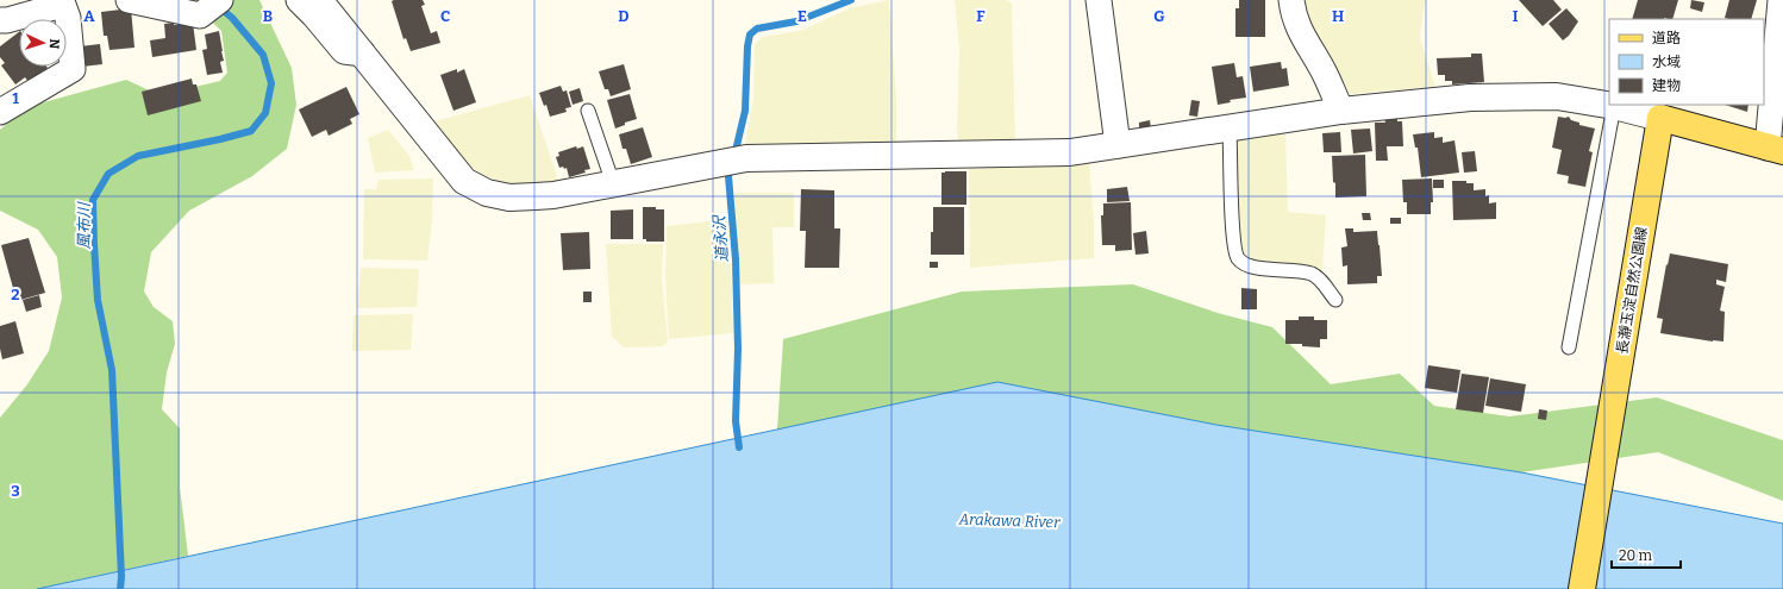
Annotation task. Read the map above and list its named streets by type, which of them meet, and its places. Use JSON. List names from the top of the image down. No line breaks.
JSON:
{"streets":{"main road":["長瀞玉淀自然公園線"]},"water":["風布川","道永沢","Arakawa River"],"legend":["道路","水域","建物"],"scale_bar":"20 m","north":"right","grid":{"columns":["A","B","C","D","E","F","G","H","I"],"rows":["1","2","3"]}}
